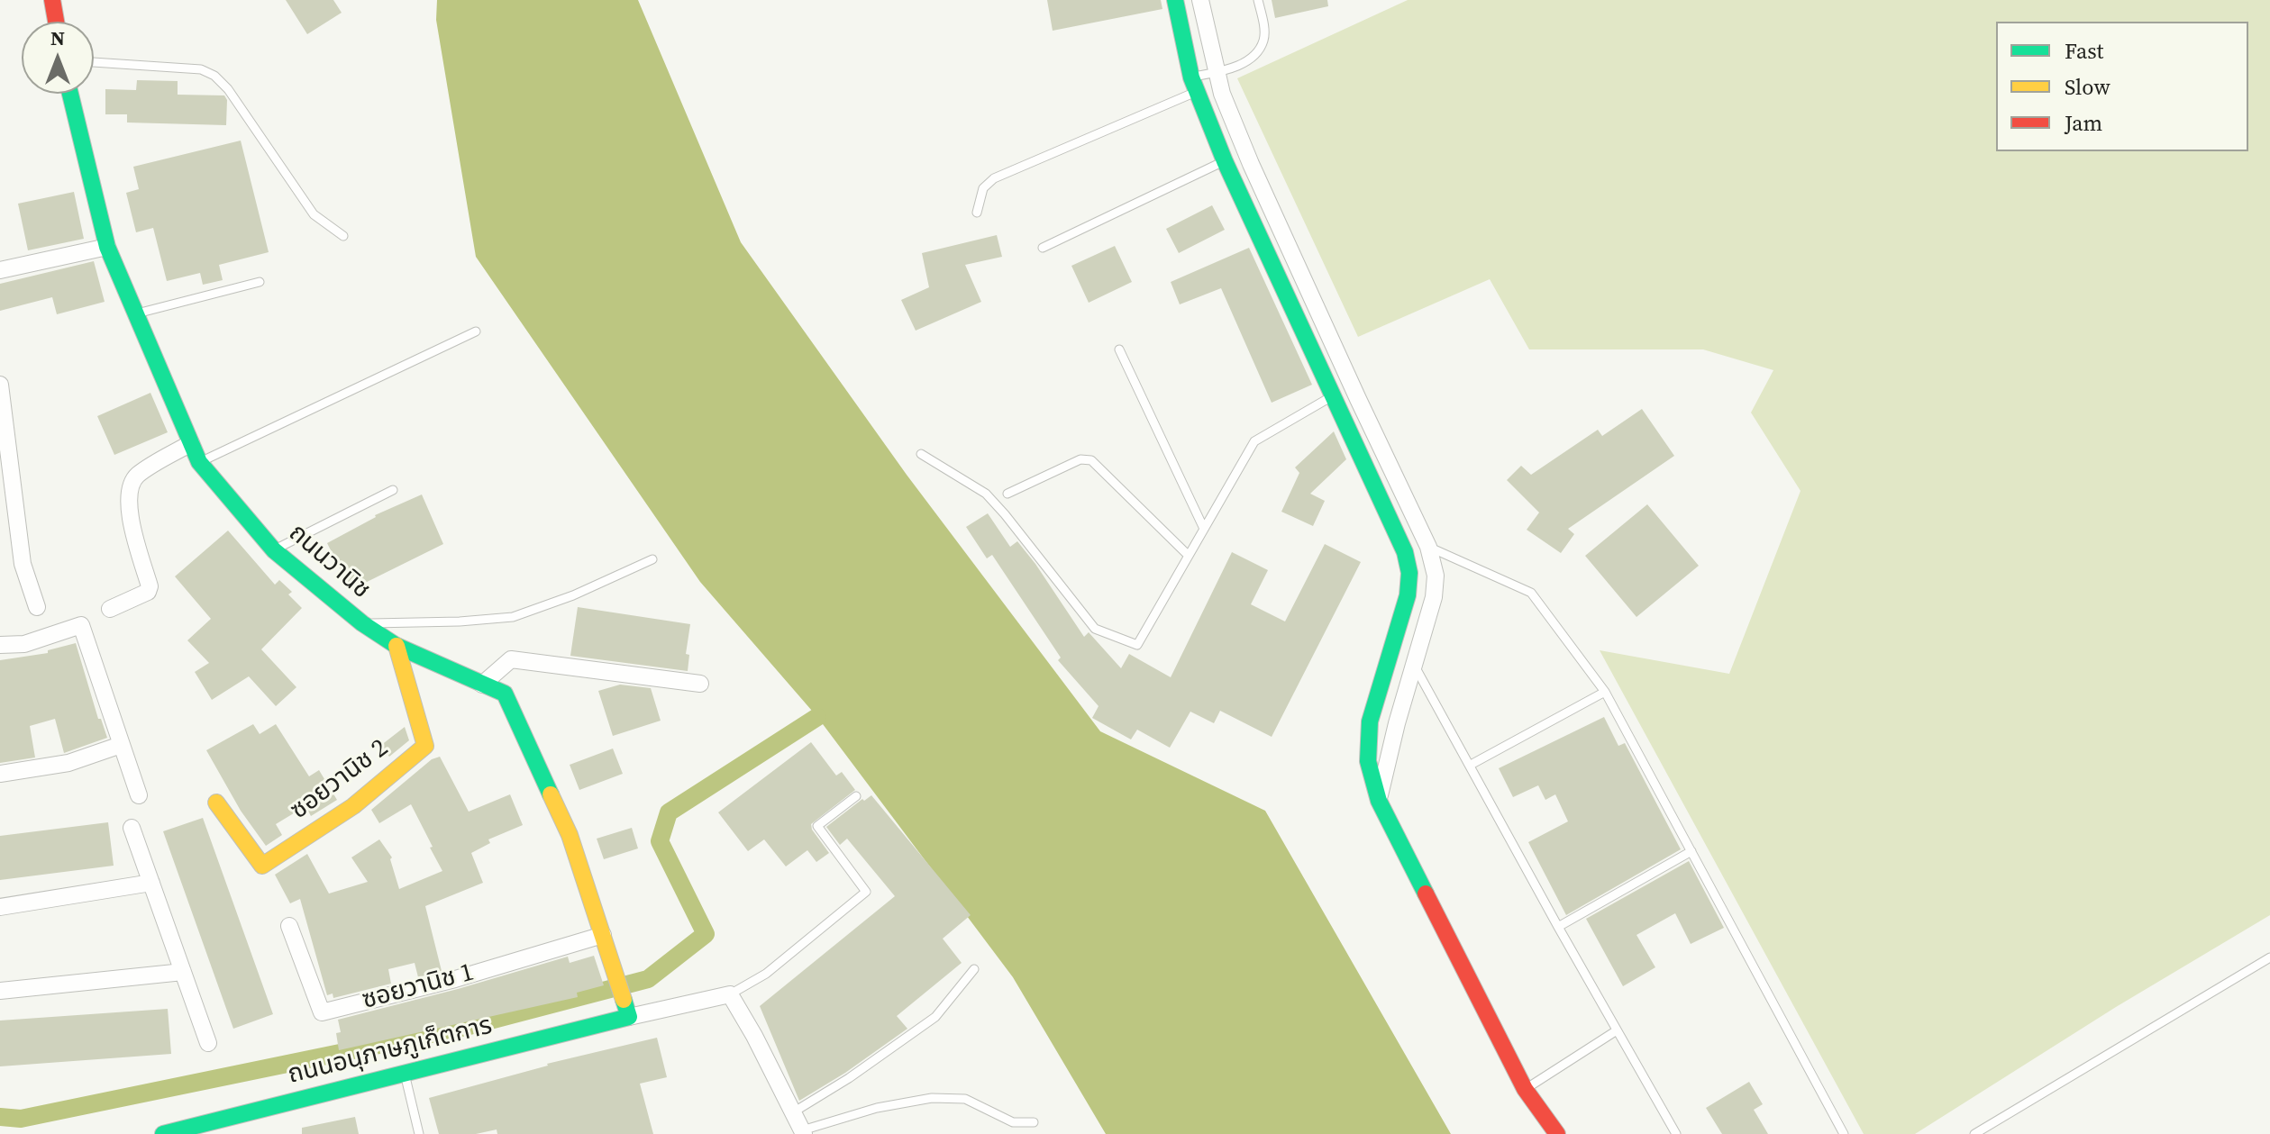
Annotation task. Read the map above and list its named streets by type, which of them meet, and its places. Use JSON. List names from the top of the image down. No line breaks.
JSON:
{"streets":{"street":["ถนนวานิช","ซอยวานิช 2","ซอยวานิช 1","ถนนอนุภาษภูเก็ตการ"]},"crossings":[["ถนนวานิช","ซอยวานิช 2"],["ถนนวานิช","ซอยวานิช 1"],["ถนนวานิช","ถนนอนุภาษภูเก็ตการ"]],"legend":["Fast","Slow","Jam"],"north":"top"}
